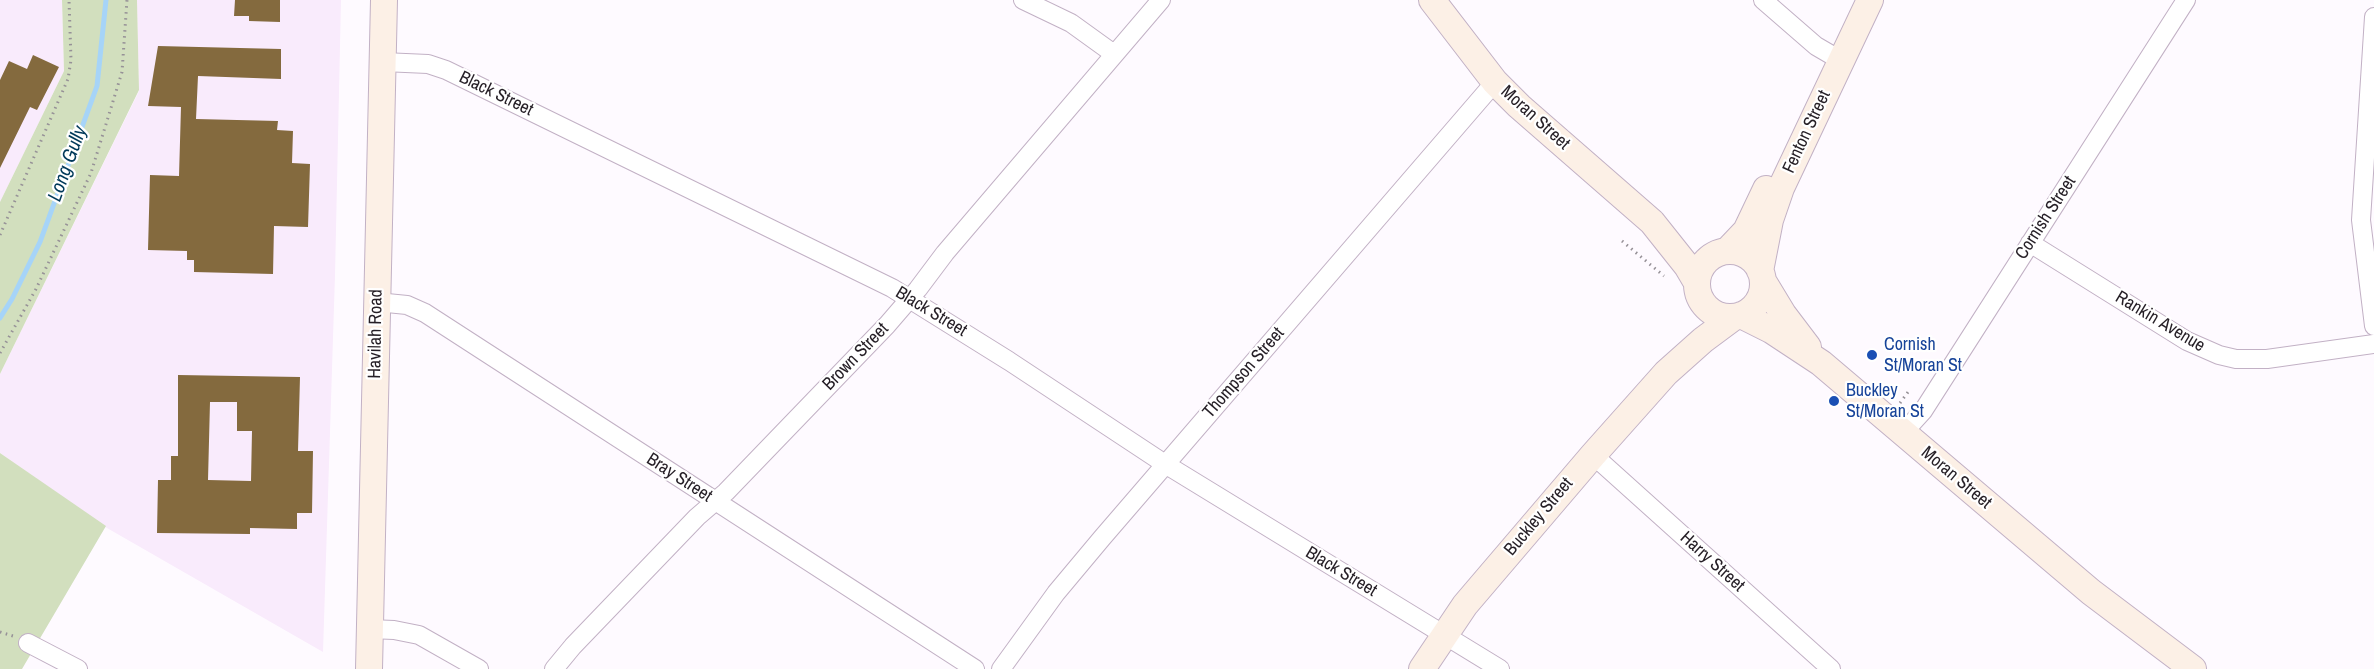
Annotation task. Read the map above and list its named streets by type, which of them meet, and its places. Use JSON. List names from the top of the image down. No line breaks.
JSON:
{"streets":{"street":["Black Street","Moran Street","Fenton Street","Cornish Street","Rankin Avenue","Havilah Road","Brown Street","Thompson Street","Bray Street","Buckley Street","Harry Street"]},"crossings":[["Black Street","Havilah Road"],["Black Street","Brown Street"],["Black Street","Thompson Street"],["Black Street","Buckley Street"],["Moran Street","Fenton Street"],["Moran Street","Cornish Street"],["Moran Street","Thompson Street"],["Moran Street","Buckley Street"],["Fenton Street","Buckley Street"],["Cornish Street","Rankin Avenue"],["Havilah Road","Bray Street"],["Brown Street","Bray Street"],["Buckley Street","Harry Street"]],"water":["Long Gully"],"places":["Cornish St/Moran St","Buckley St/Moran St"]}
